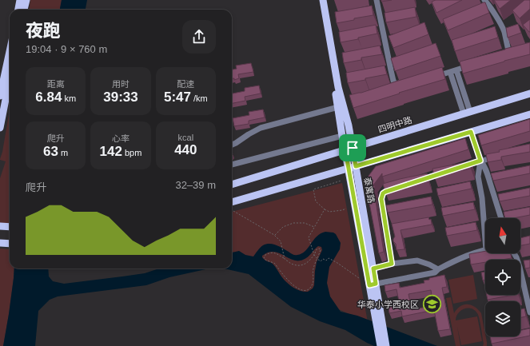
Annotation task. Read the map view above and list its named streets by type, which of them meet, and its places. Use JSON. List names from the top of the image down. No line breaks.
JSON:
{"streets":{"main road":["四明中路","泰寓路"]},"crossings":[["四明中路","泰寓路"]],"places":{"school or university":["华泰小学西校区"]},"north":"top","page":{"heading":["夜跑","19:04 · 9 × 760 m"],"stats":[["距离","6.84 km"],["用时","39:33"],["配速","5:47 /km"],["爬升","63 m"],["心率","142 bpm"],["kcal","440"]],"chart":["爬升","32–39 m"]}}
